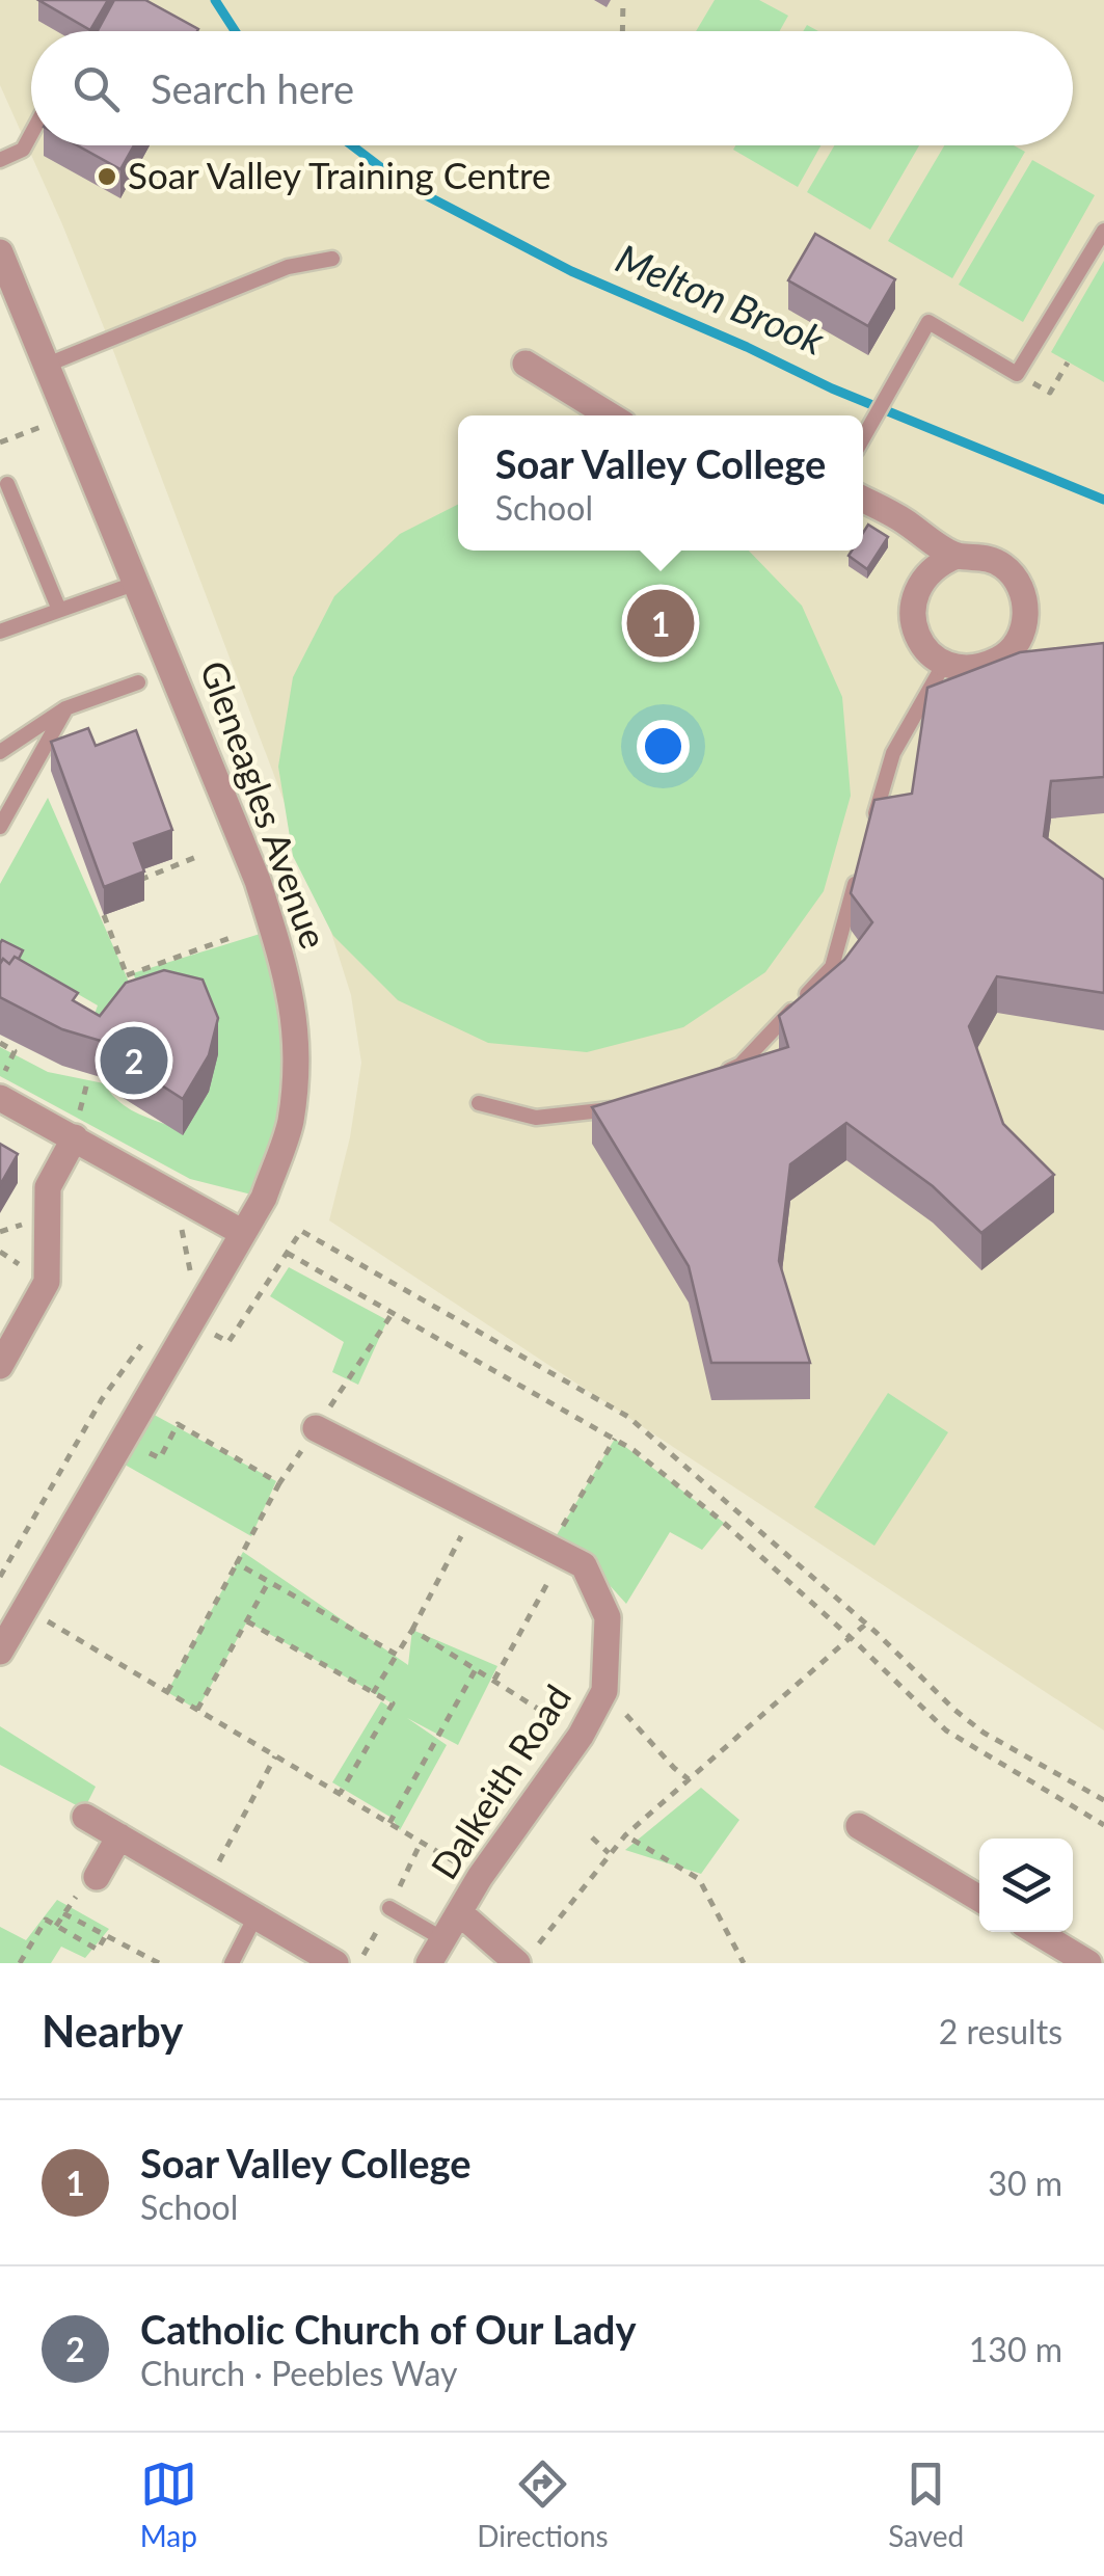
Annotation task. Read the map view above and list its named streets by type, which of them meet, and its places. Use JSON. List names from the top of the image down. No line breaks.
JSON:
{"streets":{"street":["Gleneagles Avenue","Dalkeith Road"]},"water":["Melton Brook"],"places":["Soar Valley Training Centre"],"page":{"search":"Search here","popup":["Soar Valley College","School"],"pins":["1","2"],"heading":["Nearby","2 results"],"list":[{"mark":"1","name":"Soar Valley College","note":"School","value":"30 m"},{"mark":"2","name":"Catholic Church of Our Lady","note":"Church · Peebles Way","value":"130 m"}],"nav":["Map","Directions","Saved"]}}
